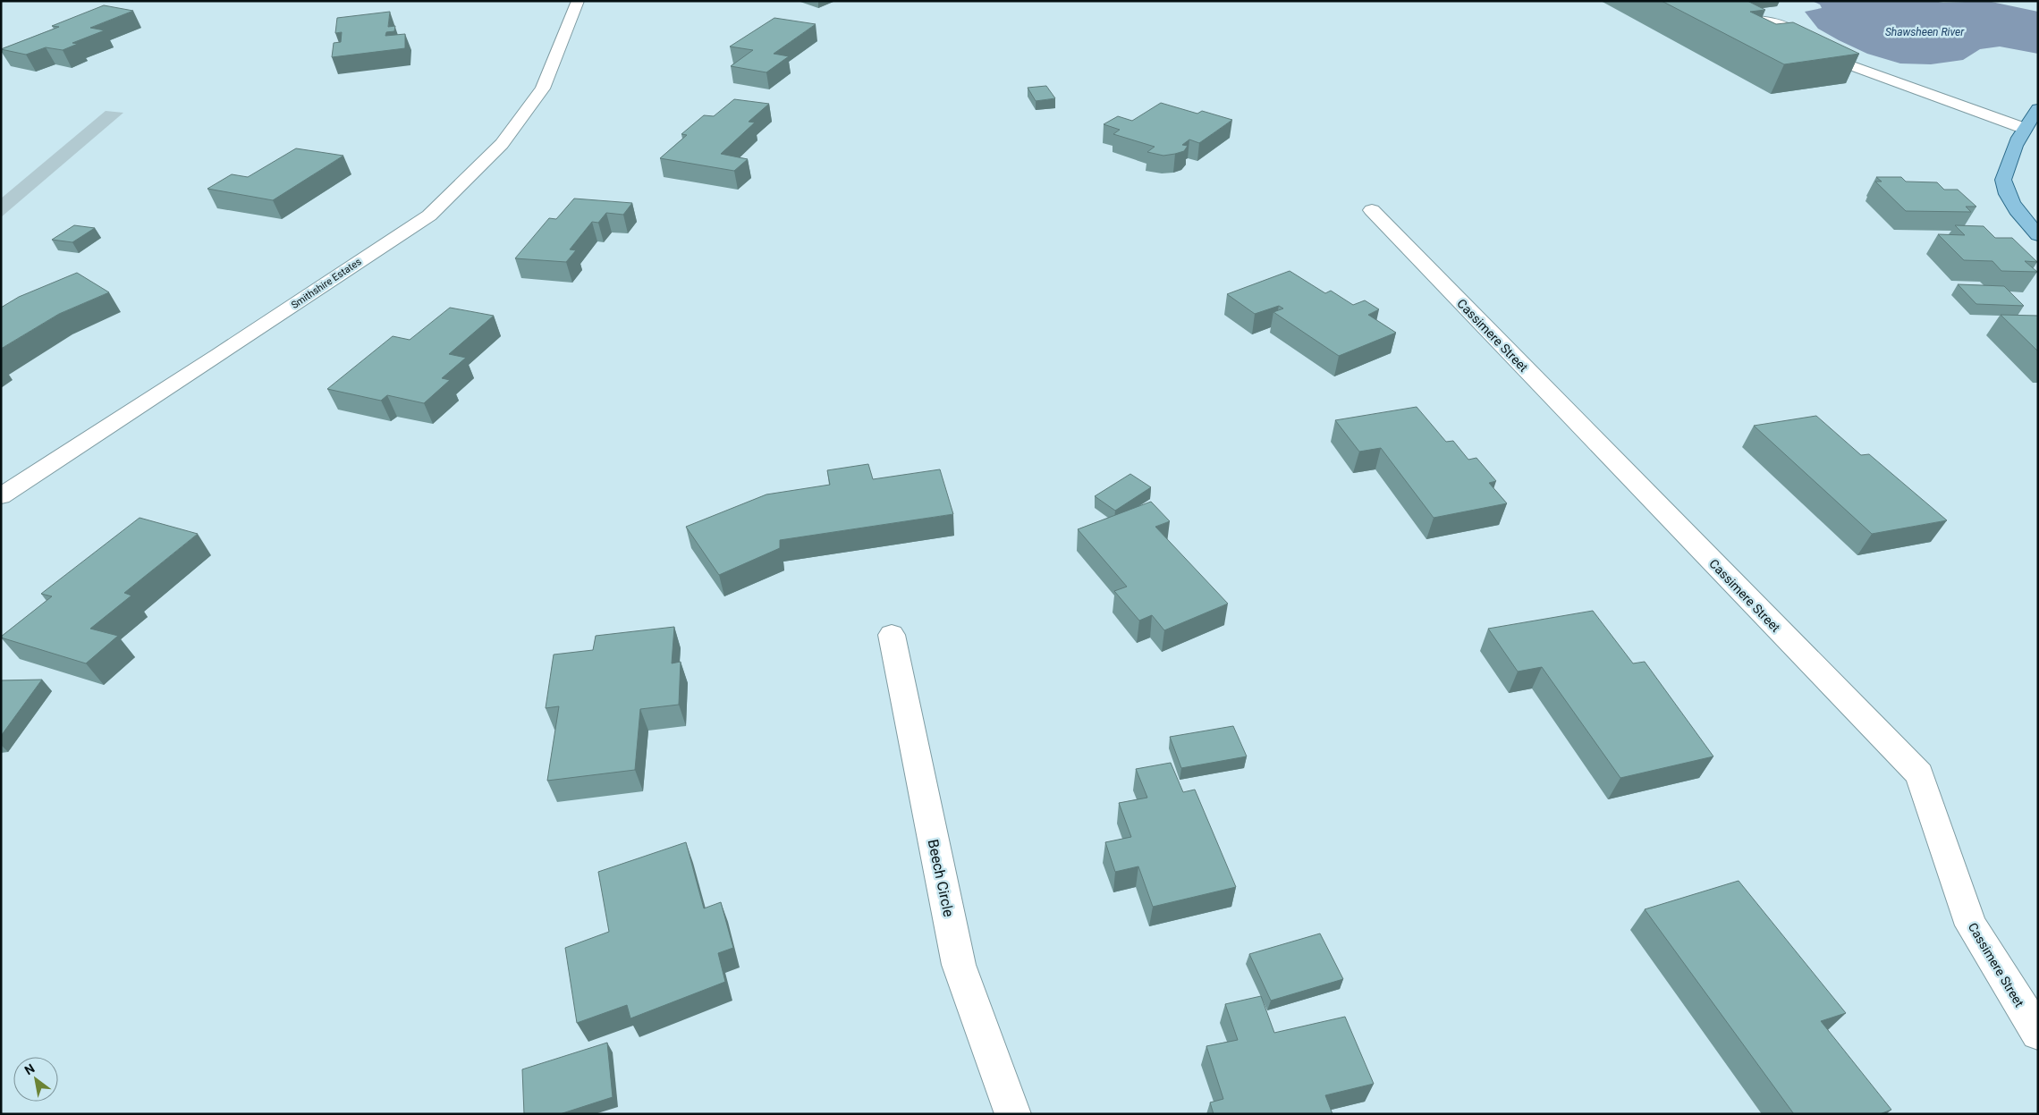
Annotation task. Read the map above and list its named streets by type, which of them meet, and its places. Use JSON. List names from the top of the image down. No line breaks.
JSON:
{"streets":{"street":["Smithshire Estates","Cassimere Street","Beech Circle"]},"water":["Shawsheen River"],"north":"top left"}
